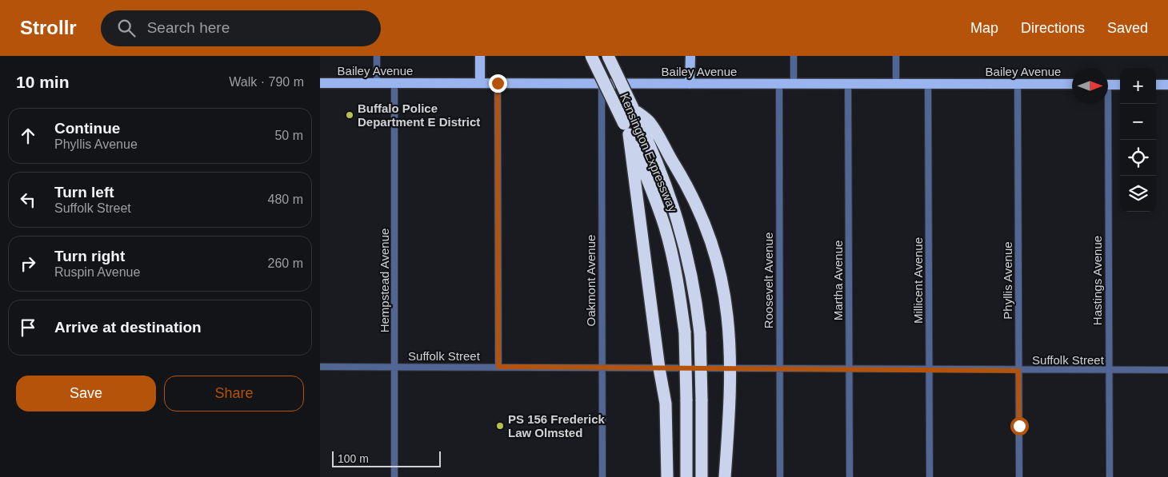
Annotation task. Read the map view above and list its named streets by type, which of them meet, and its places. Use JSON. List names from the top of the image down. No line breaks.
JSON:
{"streets":{"highway":["Kensington Expressway"],"main road":["Bailey Avenue"],"street":["Hempstead Avenue","Oakmont Avenue","Roosevelt Avenue","Martha Avenue","Millicent Avenue","Phyllis Avenue","Hastings Avenue","Suffolk Street"]},"crossings":[["Bailey Avenue","Hempstead Avenue"],["Bailey Avenue","Oakmont Avenue"],["Bailey Avenue","Roosevelt Avenue"],["Bailey Avenue","Martha Avenue"],["Bailey Avenue","Millicent Avenue"],["Bailey Avenue","Phyllis Avenue"],["Hempstead Avenue","Suffolk Street"],["Oakmont Avenue","Suffolk Street"],["Roosevelt Avenue","Suffolk Street"],["Martha Avenue","Suffolk Street"],["Millicent Avenue","Suffolk Street"],["Phyllis Avenue","Suffolk Street"],["Hastings Avenue","Suffolk Street"]],"places":["Buffalo Police Department E District","PS 156 Frederick Law Olmsted"],"scale_bar":"100 m","north":"right","page":{"header":"Strollr","search":"Search here","nav":["Map","Directions","Saved"],"heading":["10 min","Walk · 790 m"],"map_buttons":["+","−"],"list":[["Continue","Phyllis Avenue","50 m"],["Turn left","Suffolk Street","480 m"],["Turn right","Ruspin Avenue","260 m"],"Arrive at destination"],"buttons":["Save","Share"],"scale":"100 m"}}
